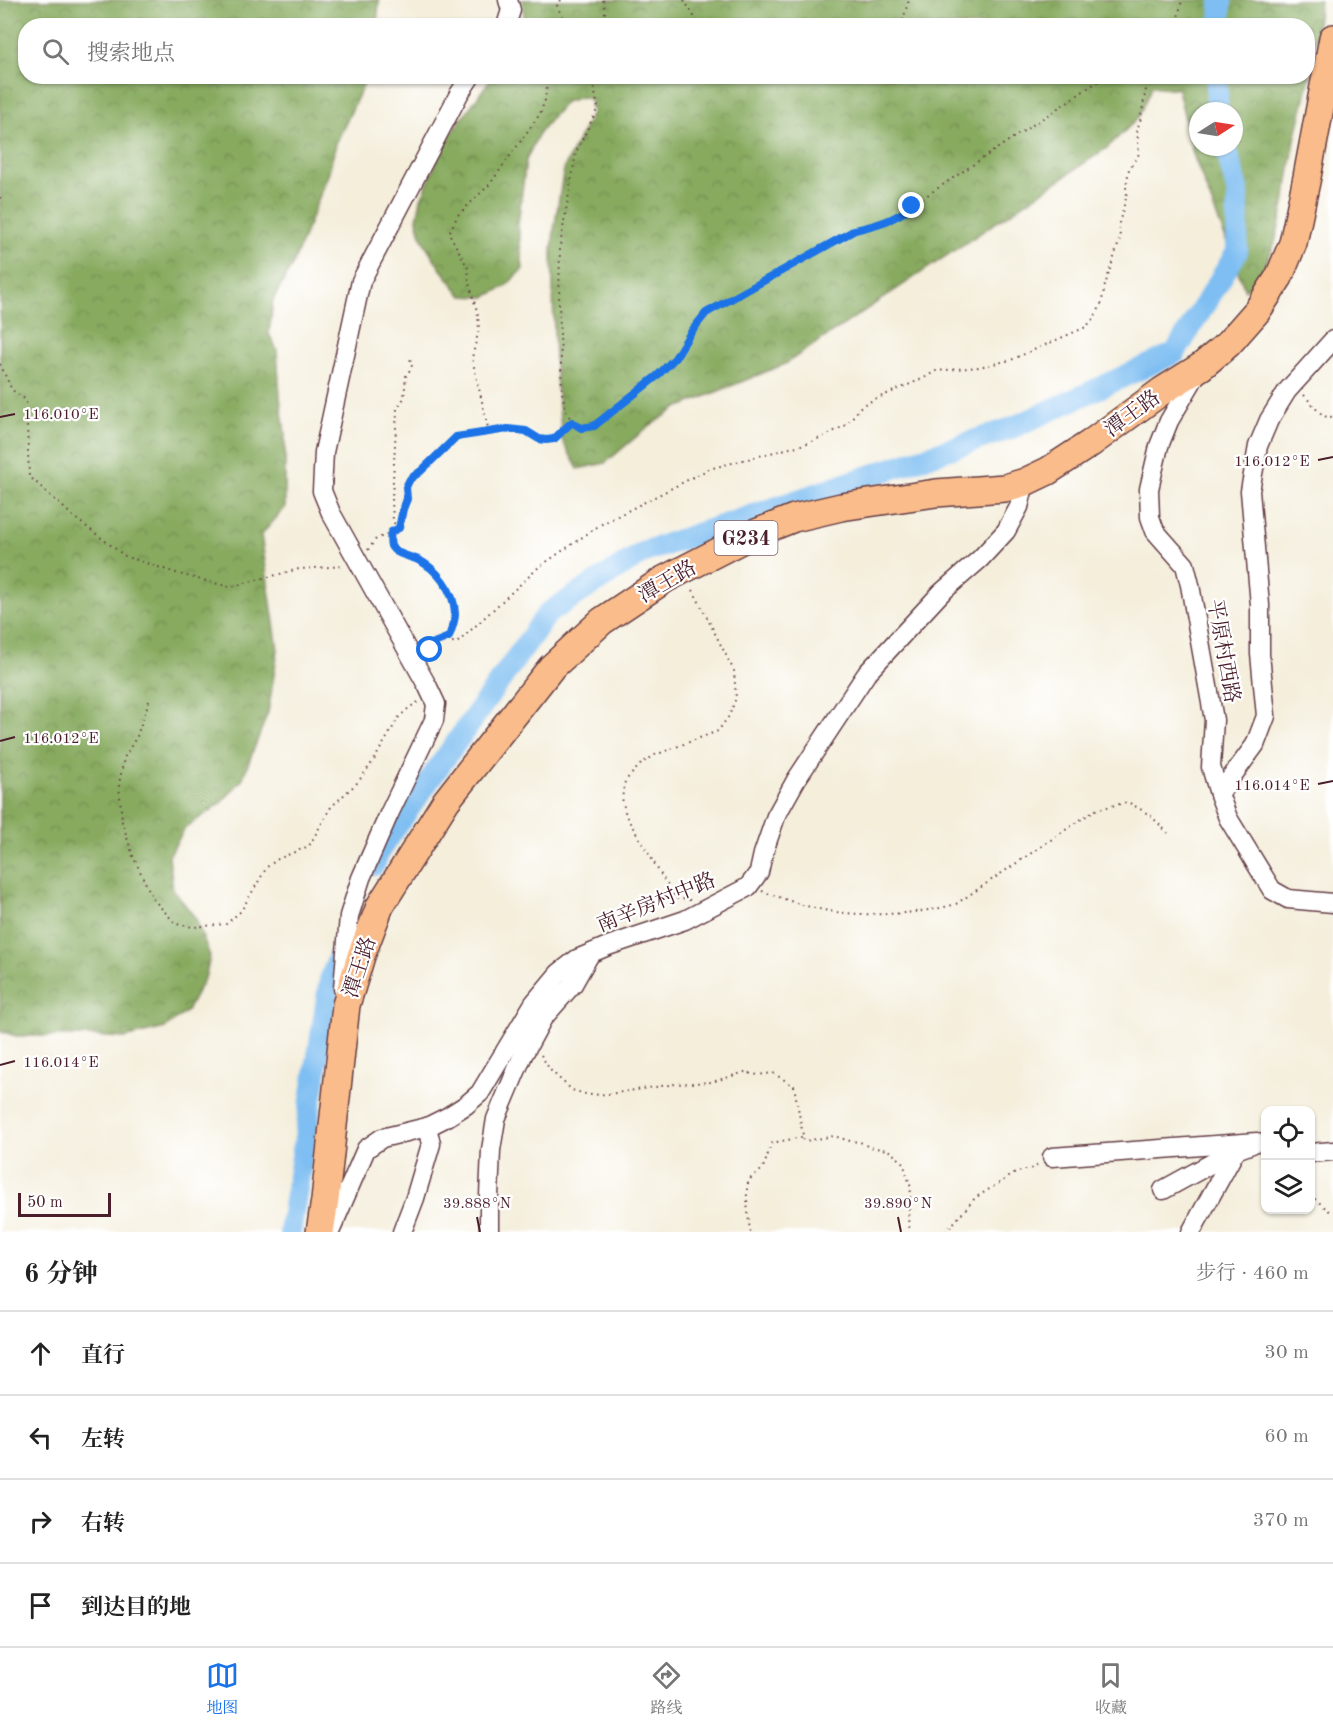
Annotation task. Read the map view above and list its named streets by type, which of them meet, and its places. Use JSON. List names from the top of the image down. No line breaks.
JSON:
{"streets":{"highway":["潭王路","G234"],"street":["平原村西路","南辛房村中路"]},"crossings":[["潭王路","平原村西路"],["潭王路","南辛房村中路"]],"scale_bar":"50 m","north":"right","page":{"search":"搜索地点","scale":"50 m","heading":["6 分钟","步行 · 460 m"],"list":[["直行","30 m"],["左转","60 m"],["右转","370 m"],"到达目的地"],"nav":["地图","路线","收藏"]},"coordinates":["116.010°E","116.012°E","116.014°E","39.888°N","39.890°N"]}
